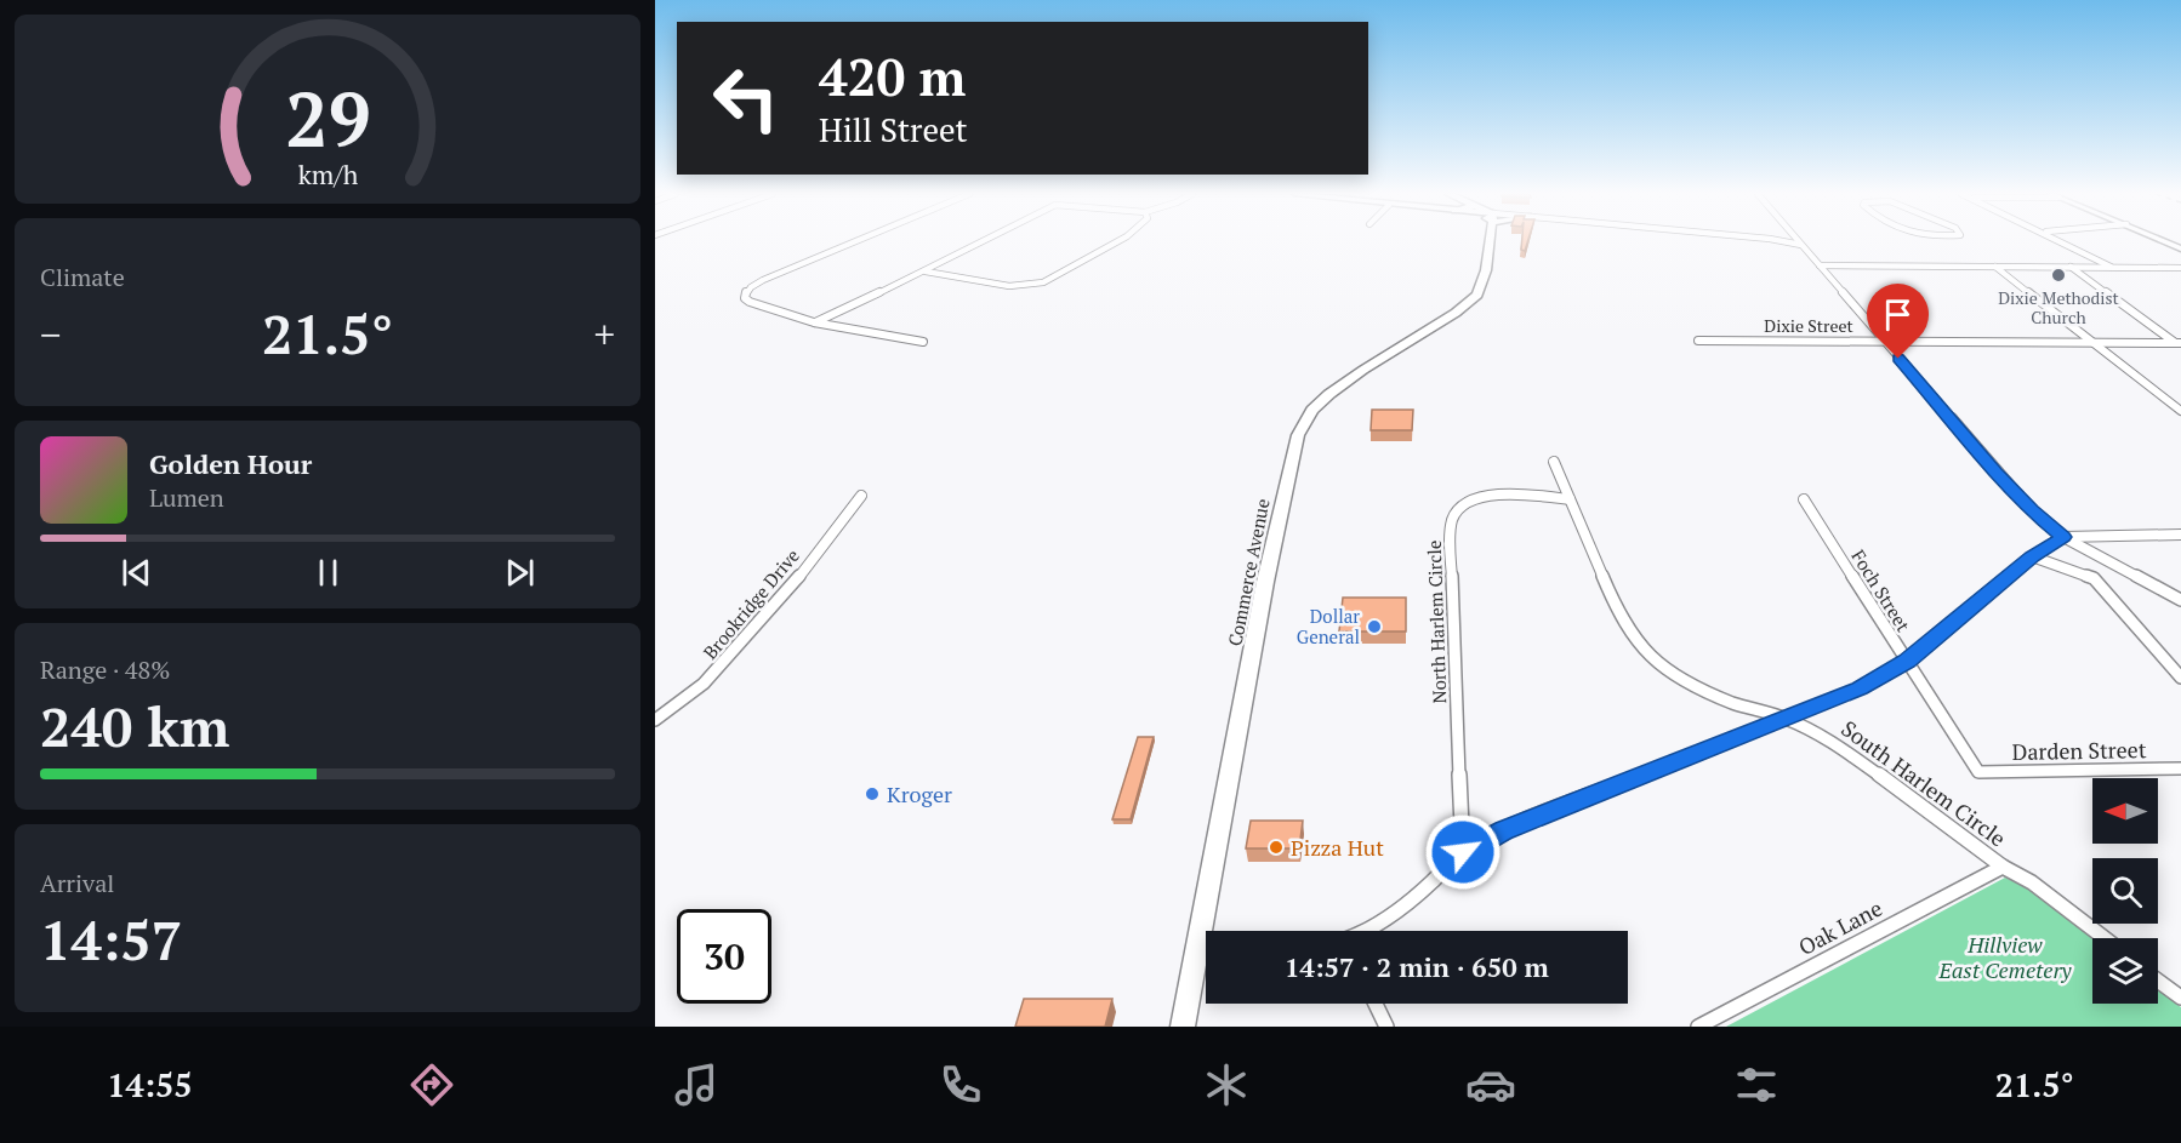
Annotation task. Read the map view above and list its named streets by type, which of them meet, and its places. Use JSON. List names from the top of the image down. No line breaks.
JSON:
{"streets":{"main road":["Commerce Avenue"],"street":["Dixie Street","Foch Street","Brookridge Drive","North Harlem Circle","Darden Street","South Harlem Circle","Oak Lane"]},"crossings":[["Foch Street","Darden Street"],["North Harlem Circle","South Harlem Circle"],["South Harlem Circle","Oak Lane"]],"parks":["Hillview East Cemetery"],"places":["Dixie Methodist Church","Dollar General","Kroger","Pizza Hut"],"north":"left","page":{"turn":["420 m","Hill Street"],"tile":["Climate",["Range · 48%","240 km"],["Arrival","14:57"]],"heat":["−","21.5°","+"],"song":["Golden Hour","Lumen"],"limit":"30","trip":"14:57 · 2 min · 650 m","tabs":["14:55","21.5°"],"gauge":["29","km/h"]}}
